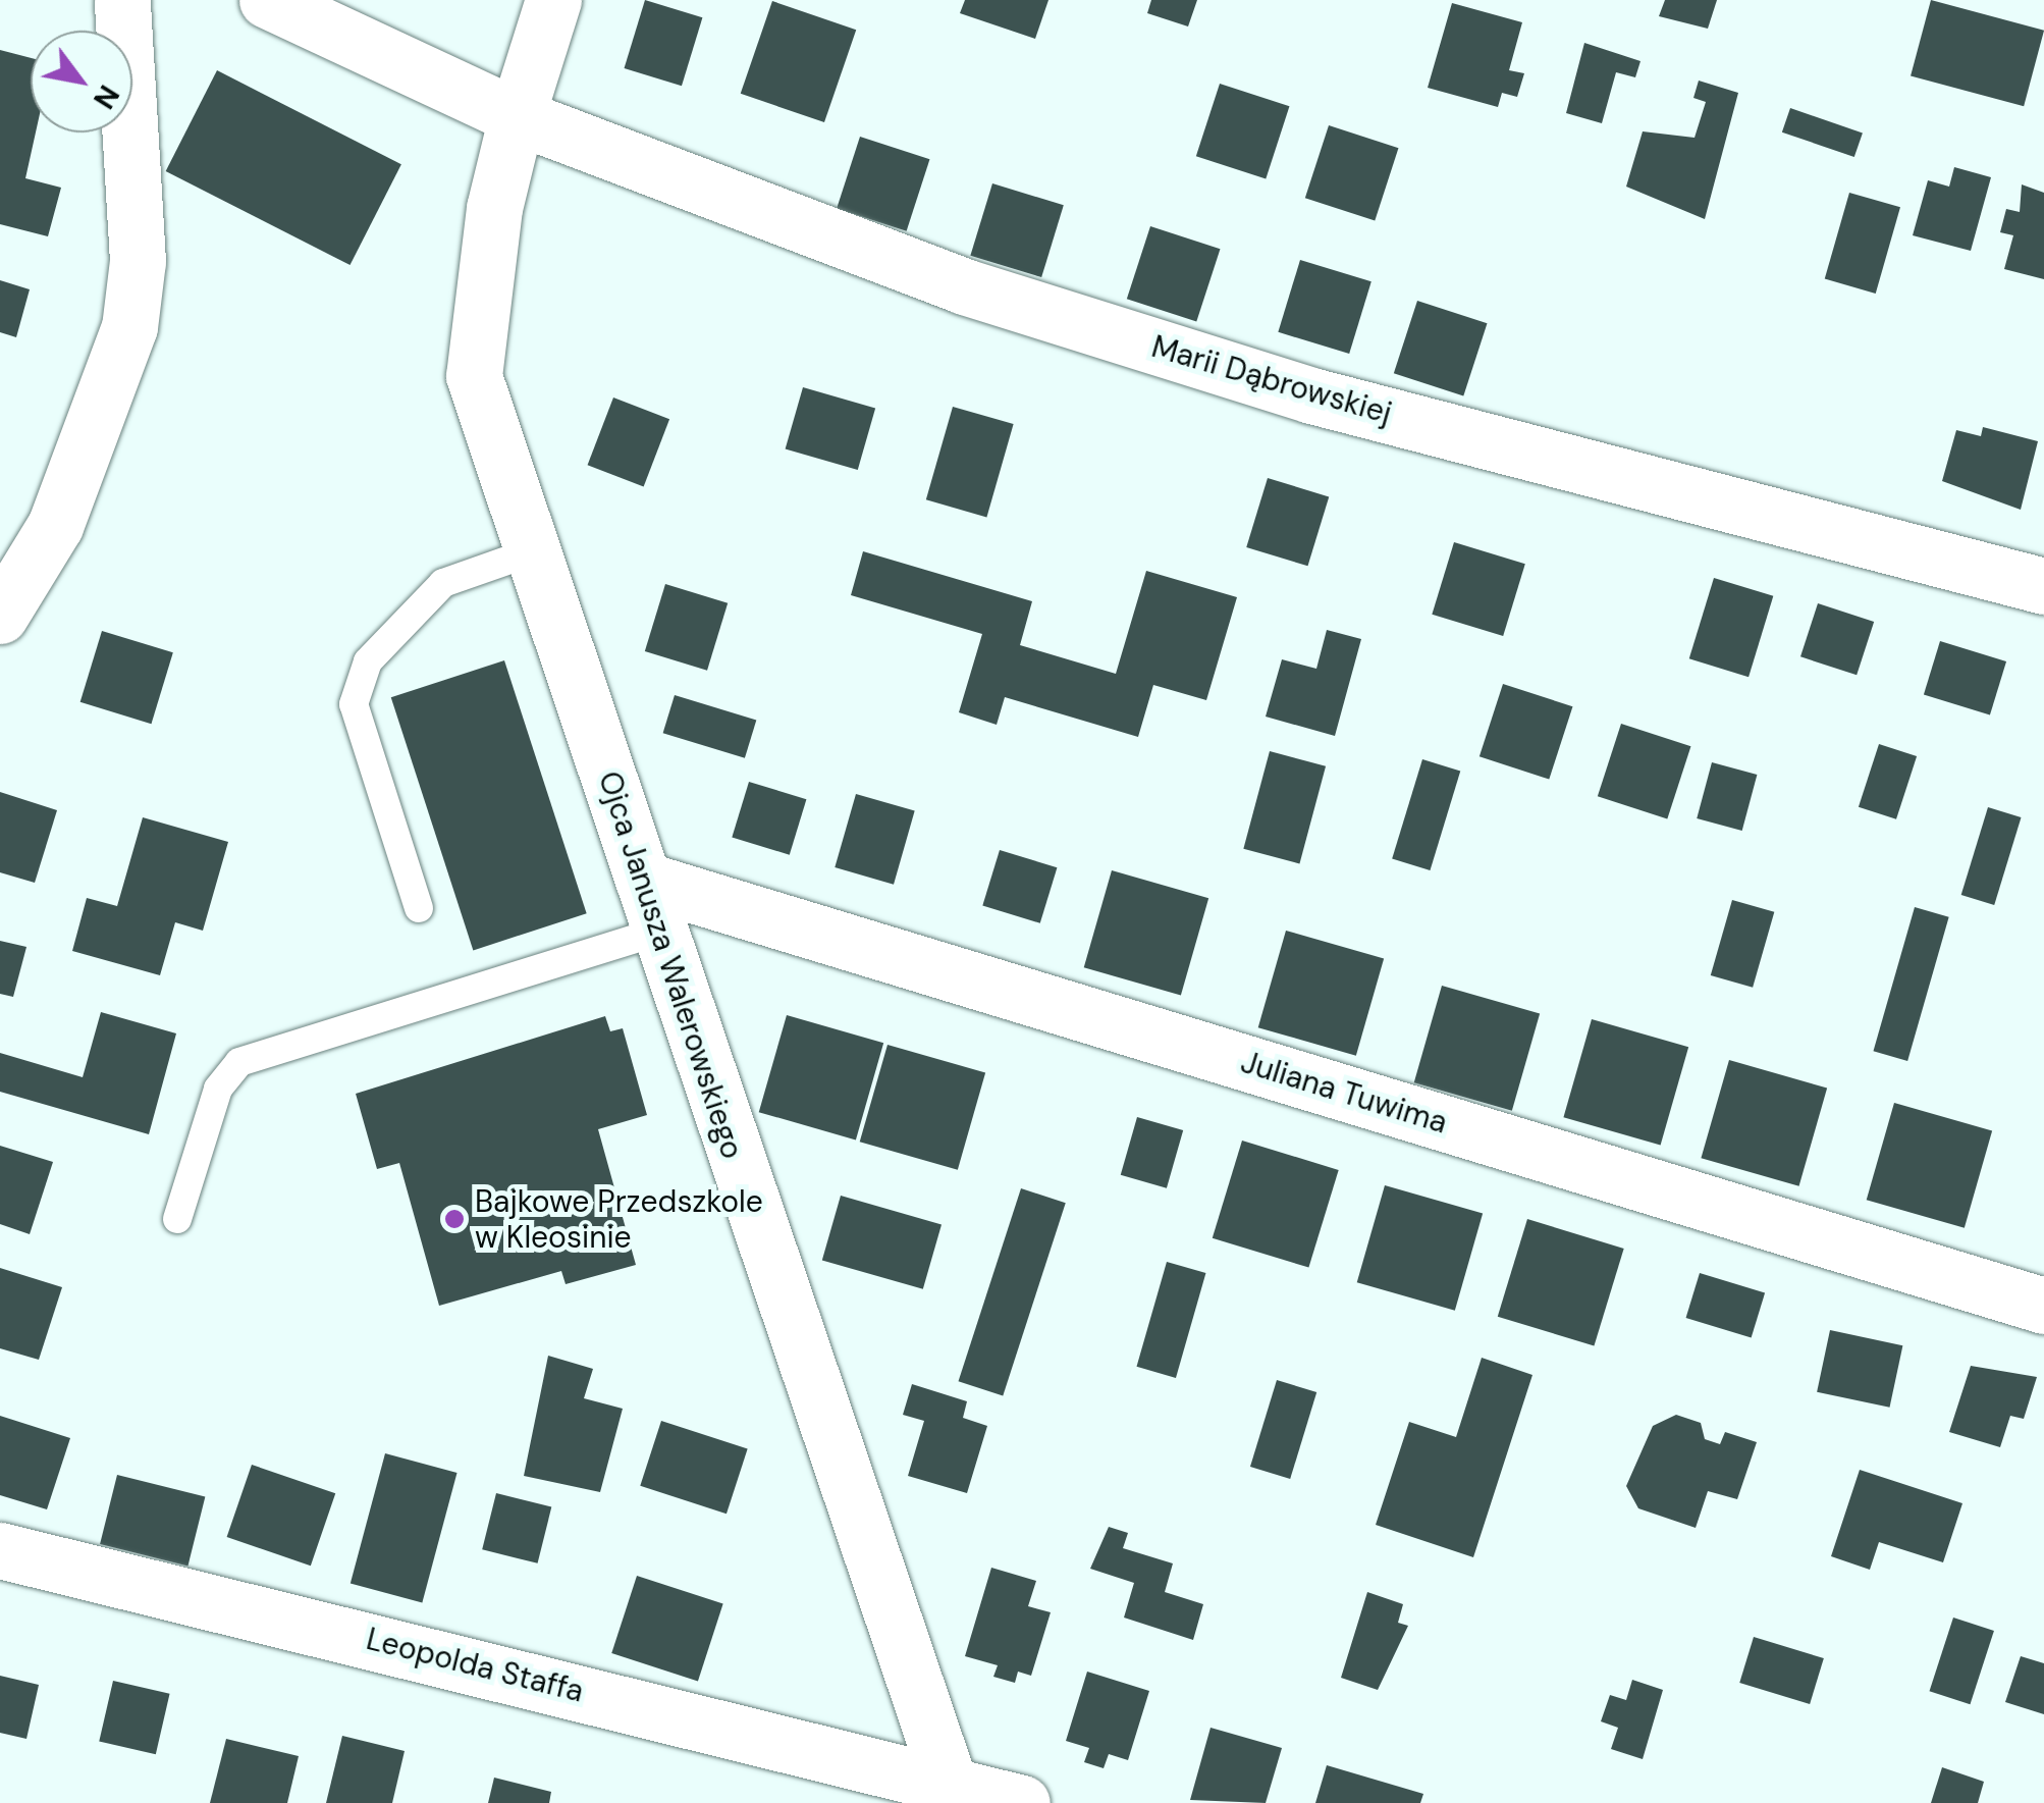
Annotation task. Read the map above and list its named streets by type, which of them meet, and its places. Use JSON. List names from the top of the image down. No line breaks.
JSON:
{"streets":{"street":["Marii Dąbrowskiej","Ojca Janusza Walerowskiego","Juliana Tuwima","Leopolda Staffa"]},"crossings":[["Marii Dąbrowskiej","Ojca Janusza Walerowskiego"],["Ojca Janusza Walerowskiego","Juliana Tuwima"],["Ojca Janusza Walerowskiego","Leopolda Staffa"]],"places":["Bajkowe Przedszkole w Kleosinie"],"north":"bottom right"}
